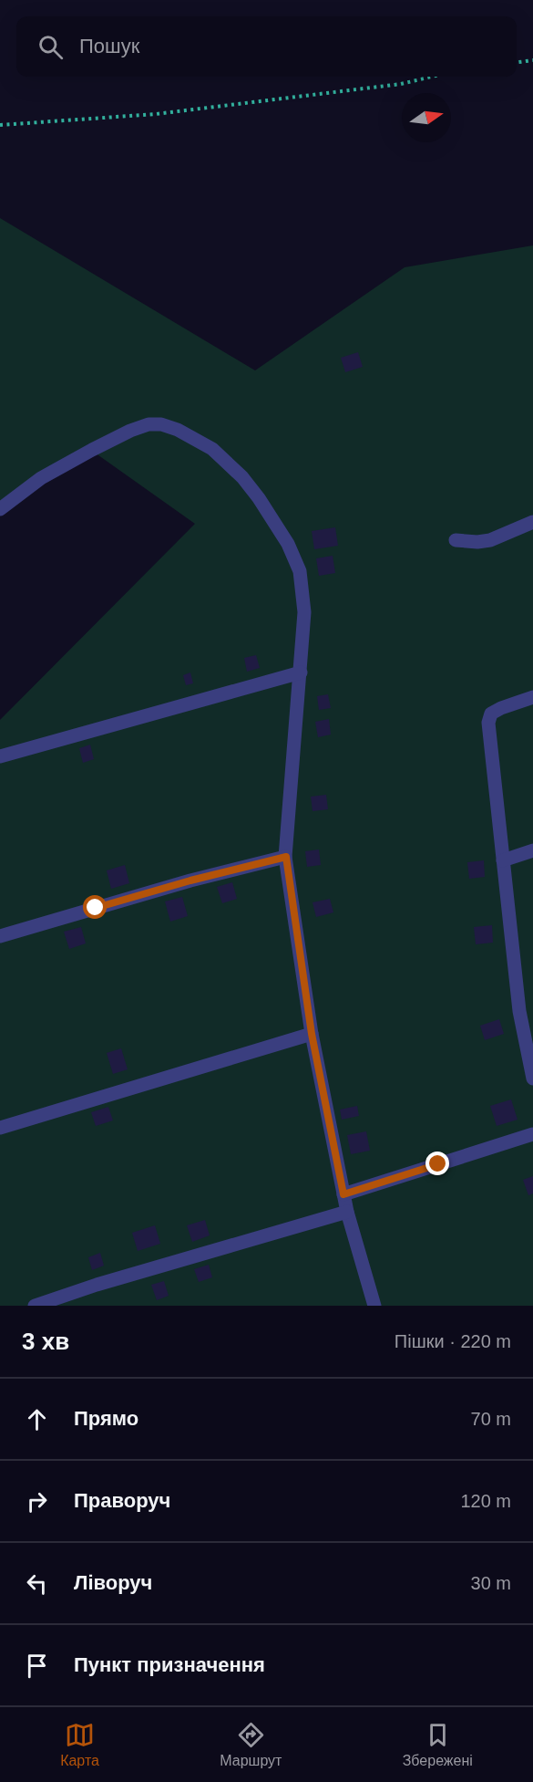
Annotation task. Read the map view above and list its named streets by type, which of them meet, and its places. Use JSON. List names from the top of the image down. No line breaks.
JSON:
{"north":"right","page":{"search":"Пошук","heading":["3 хв","Пішки · 220 m"],"list":[["Прямо","70 m"],["Праворуч","120 m"],["Ліворуч","30 m"],"Пункт призначення"],"nav":["Карта","Маршрут","Збережені"]}}
